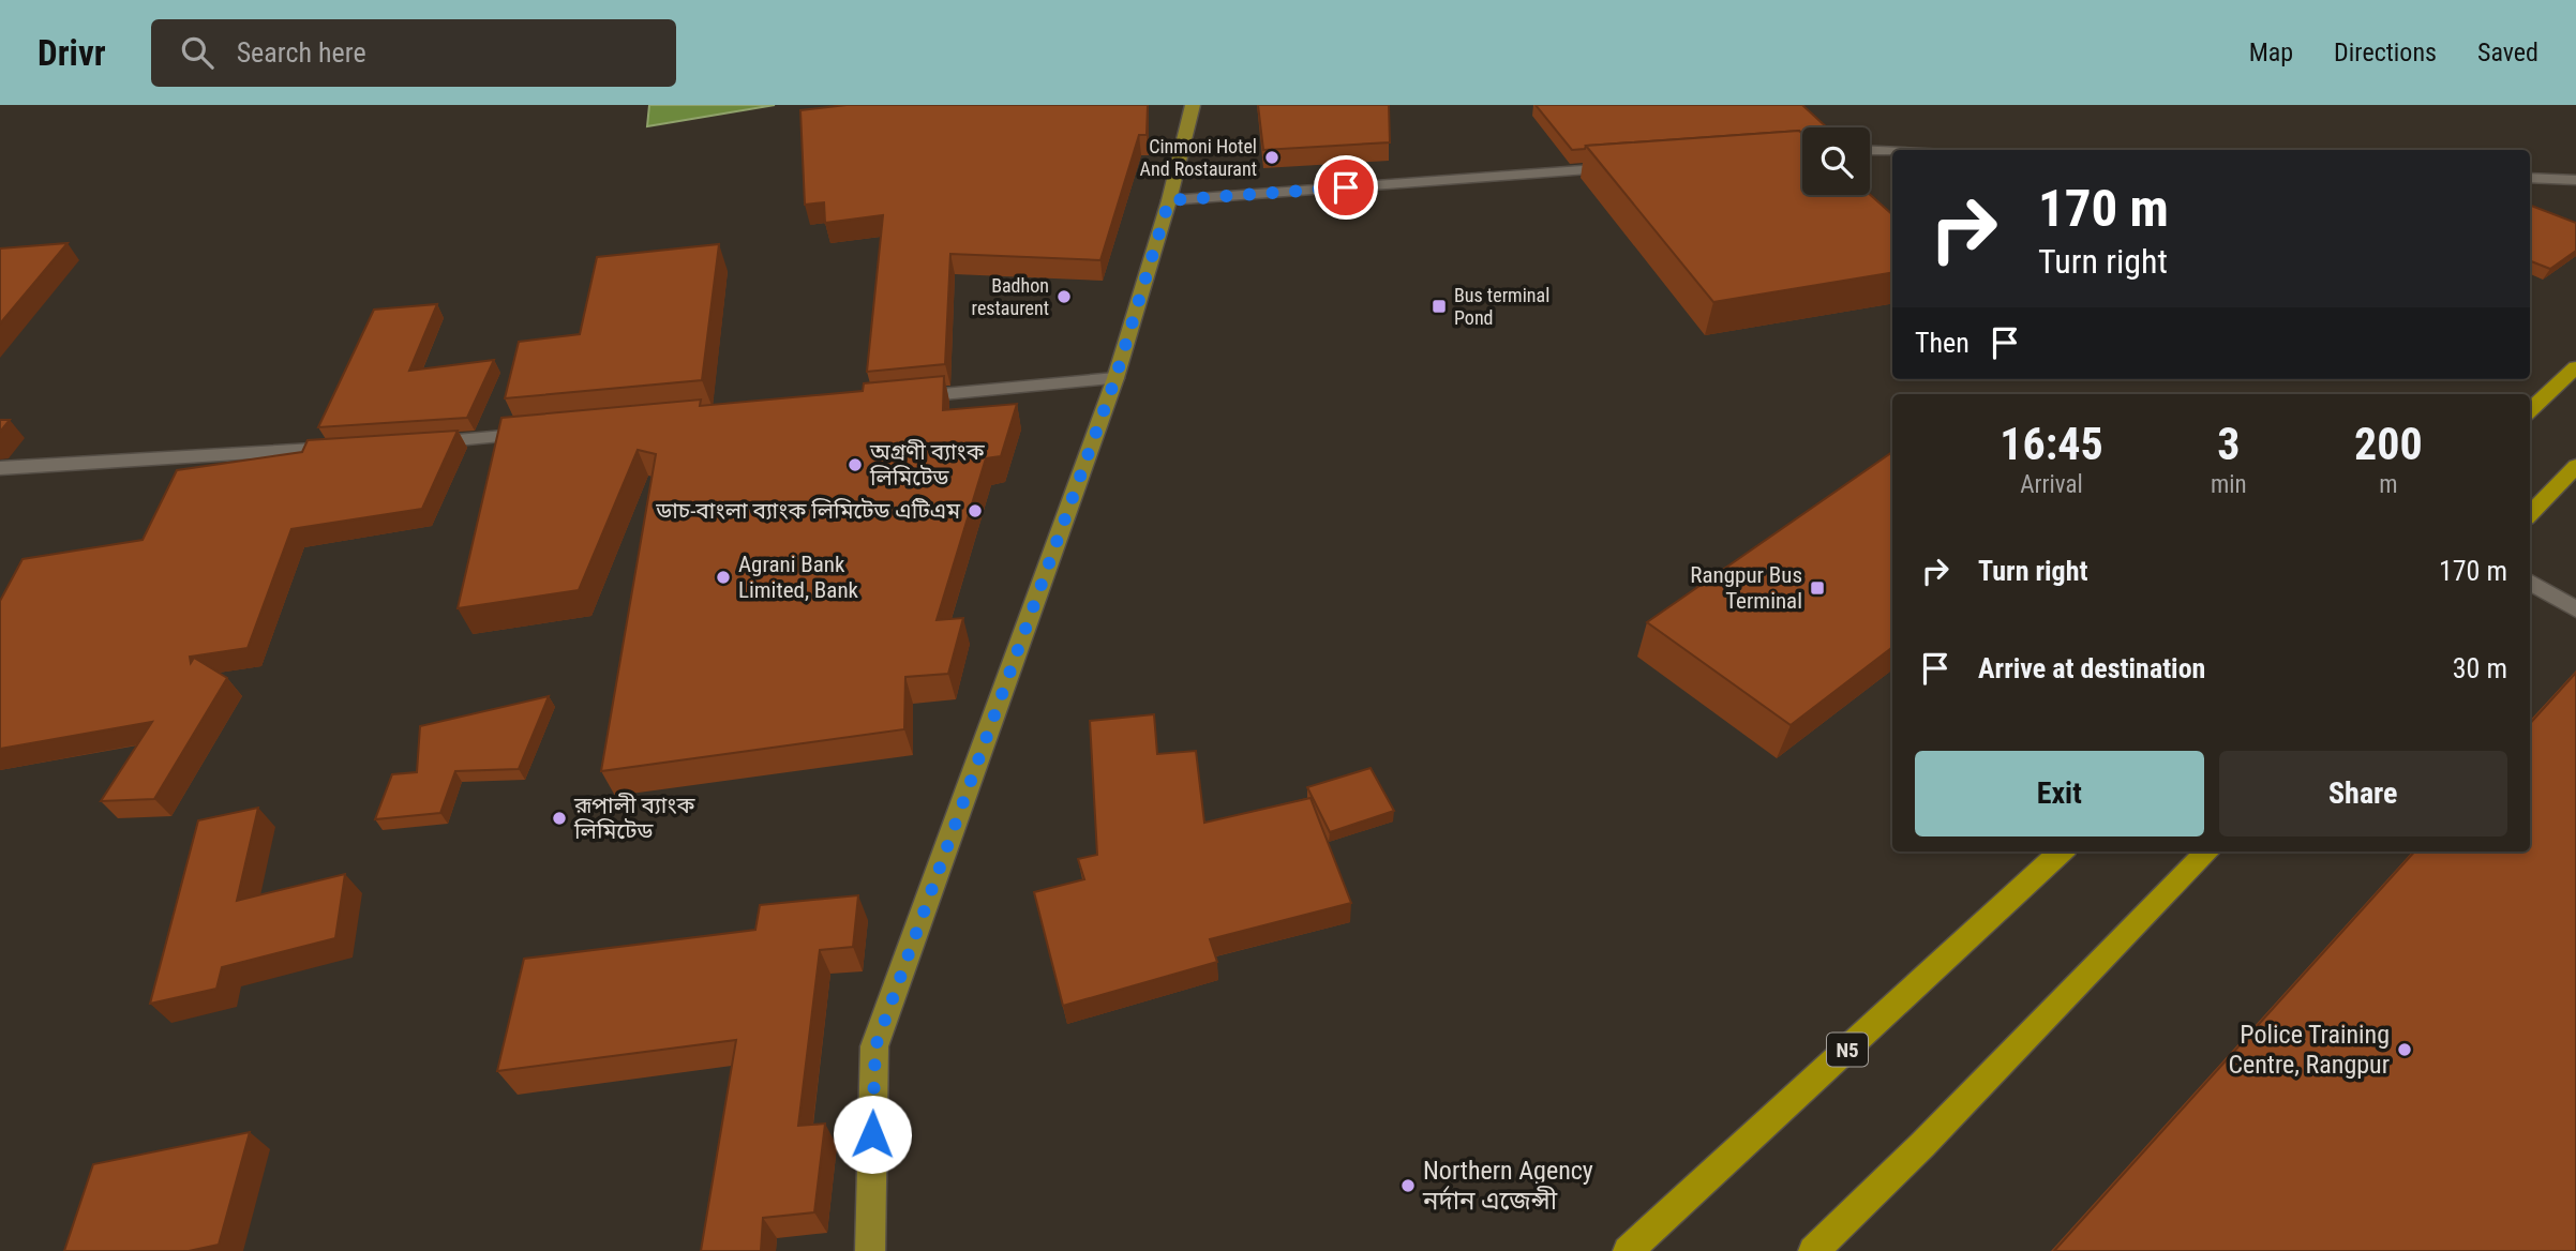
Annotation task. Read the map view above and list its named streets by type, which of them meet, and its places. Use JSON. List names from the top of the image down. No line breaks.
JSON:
{"streets":{"highway":["N5"]},"places":{"other":["Cinmoni Hotel And Rostaurant","Badhon restaurent","অগ্রণী ব্যাংক লিমিটেড","ডাচ-বাংলা ব্যাংক লিমিটেড এটিএম","Agrani Bank Limited, Bank","রূপালী ব্যাংক লিমিটেড","Police Training Centre, Rangpur","Northern Agency নর্দান এজেন্সী"],"transit":["Bus terminal Pond","Rangpur Bus Terminal"]},"page":{"header":"Drivr","search":"Search here","nav":["Map","Directions","Saved"],"turn":["170 m","Turn right"],"then":"Then","eta":["16:45","Arrival","3","min","200","m"],"list":[{"name":"Turn right","value":"170 m"},{"name":"Arrive at destination","value":"30 m"}],"buttons":["Exit","Share"]}}
